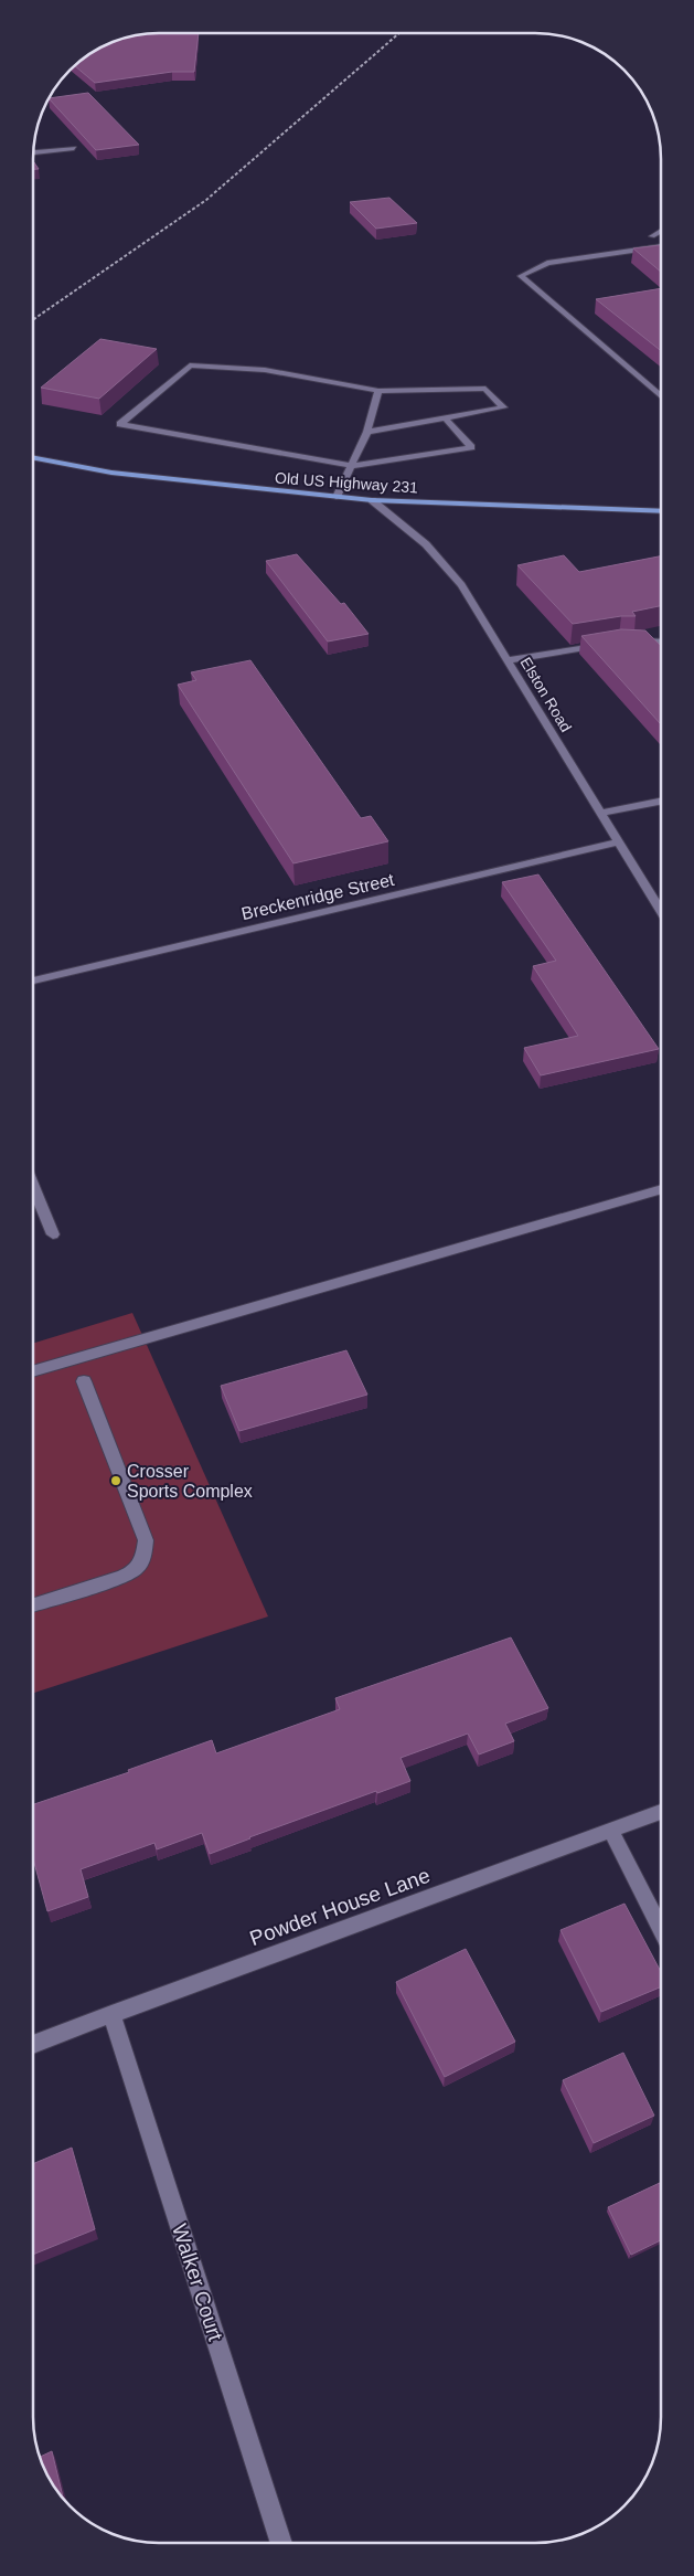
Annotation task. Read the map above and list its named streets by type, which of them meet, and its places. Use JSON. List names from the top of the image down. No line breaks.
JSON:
{"streets":{"main road":["Old US Highway 231"],"street":["Elston Road","Breckenridge Street","Powder House Lane","Walker Court"]},"crossings":[["Old US Highway 231","Elston Road"],["Elston Road","Breckenridge Street"],["Powder House Lane","Walker Court"]],"places":["Crosser Sports Complex"]}
